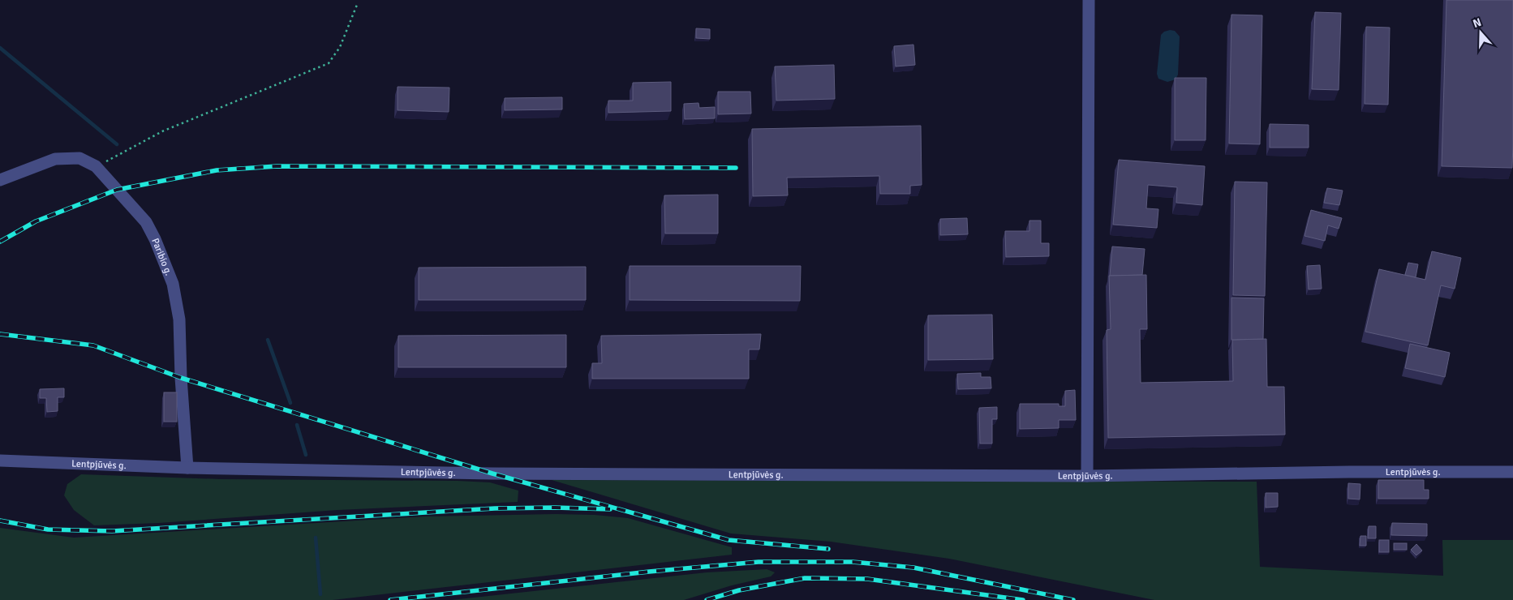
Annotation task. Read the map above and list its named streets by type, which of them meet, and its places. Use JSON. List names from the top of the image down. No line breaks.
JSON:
{"streets":{"street":["Paribio g.","Lentpjūvės g."]},"crossings":[["Paribio g.","Lentpjūvės g."]],"north":"top"}
